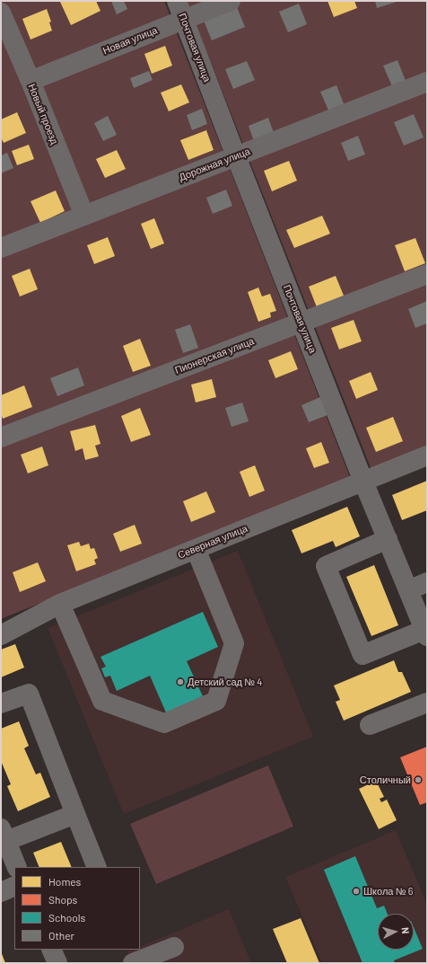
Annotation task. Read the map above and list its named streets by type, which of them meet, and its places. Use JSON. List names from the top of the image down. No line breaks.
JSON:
{"streets":{"street":["Новая улица","Почтовая улица","Новый проезд","Дорожная улица","Пионерская улица","Северная улица"]},"crossings":[["Новая улица","Почтовая улица"],["Новая улица","Новый проезд"],["Почтовая улица","Дорожная улица"],["Почтовая улица","Пионерская улица"],["Почтовая улица","Северная улица"],["Новый проезд","Дорожная улица"]],"places":["Детский сад № 4","Столичный","Школа № 6"],"legend":["Homes","Shops","Schools","Other"],"north":"right"}
